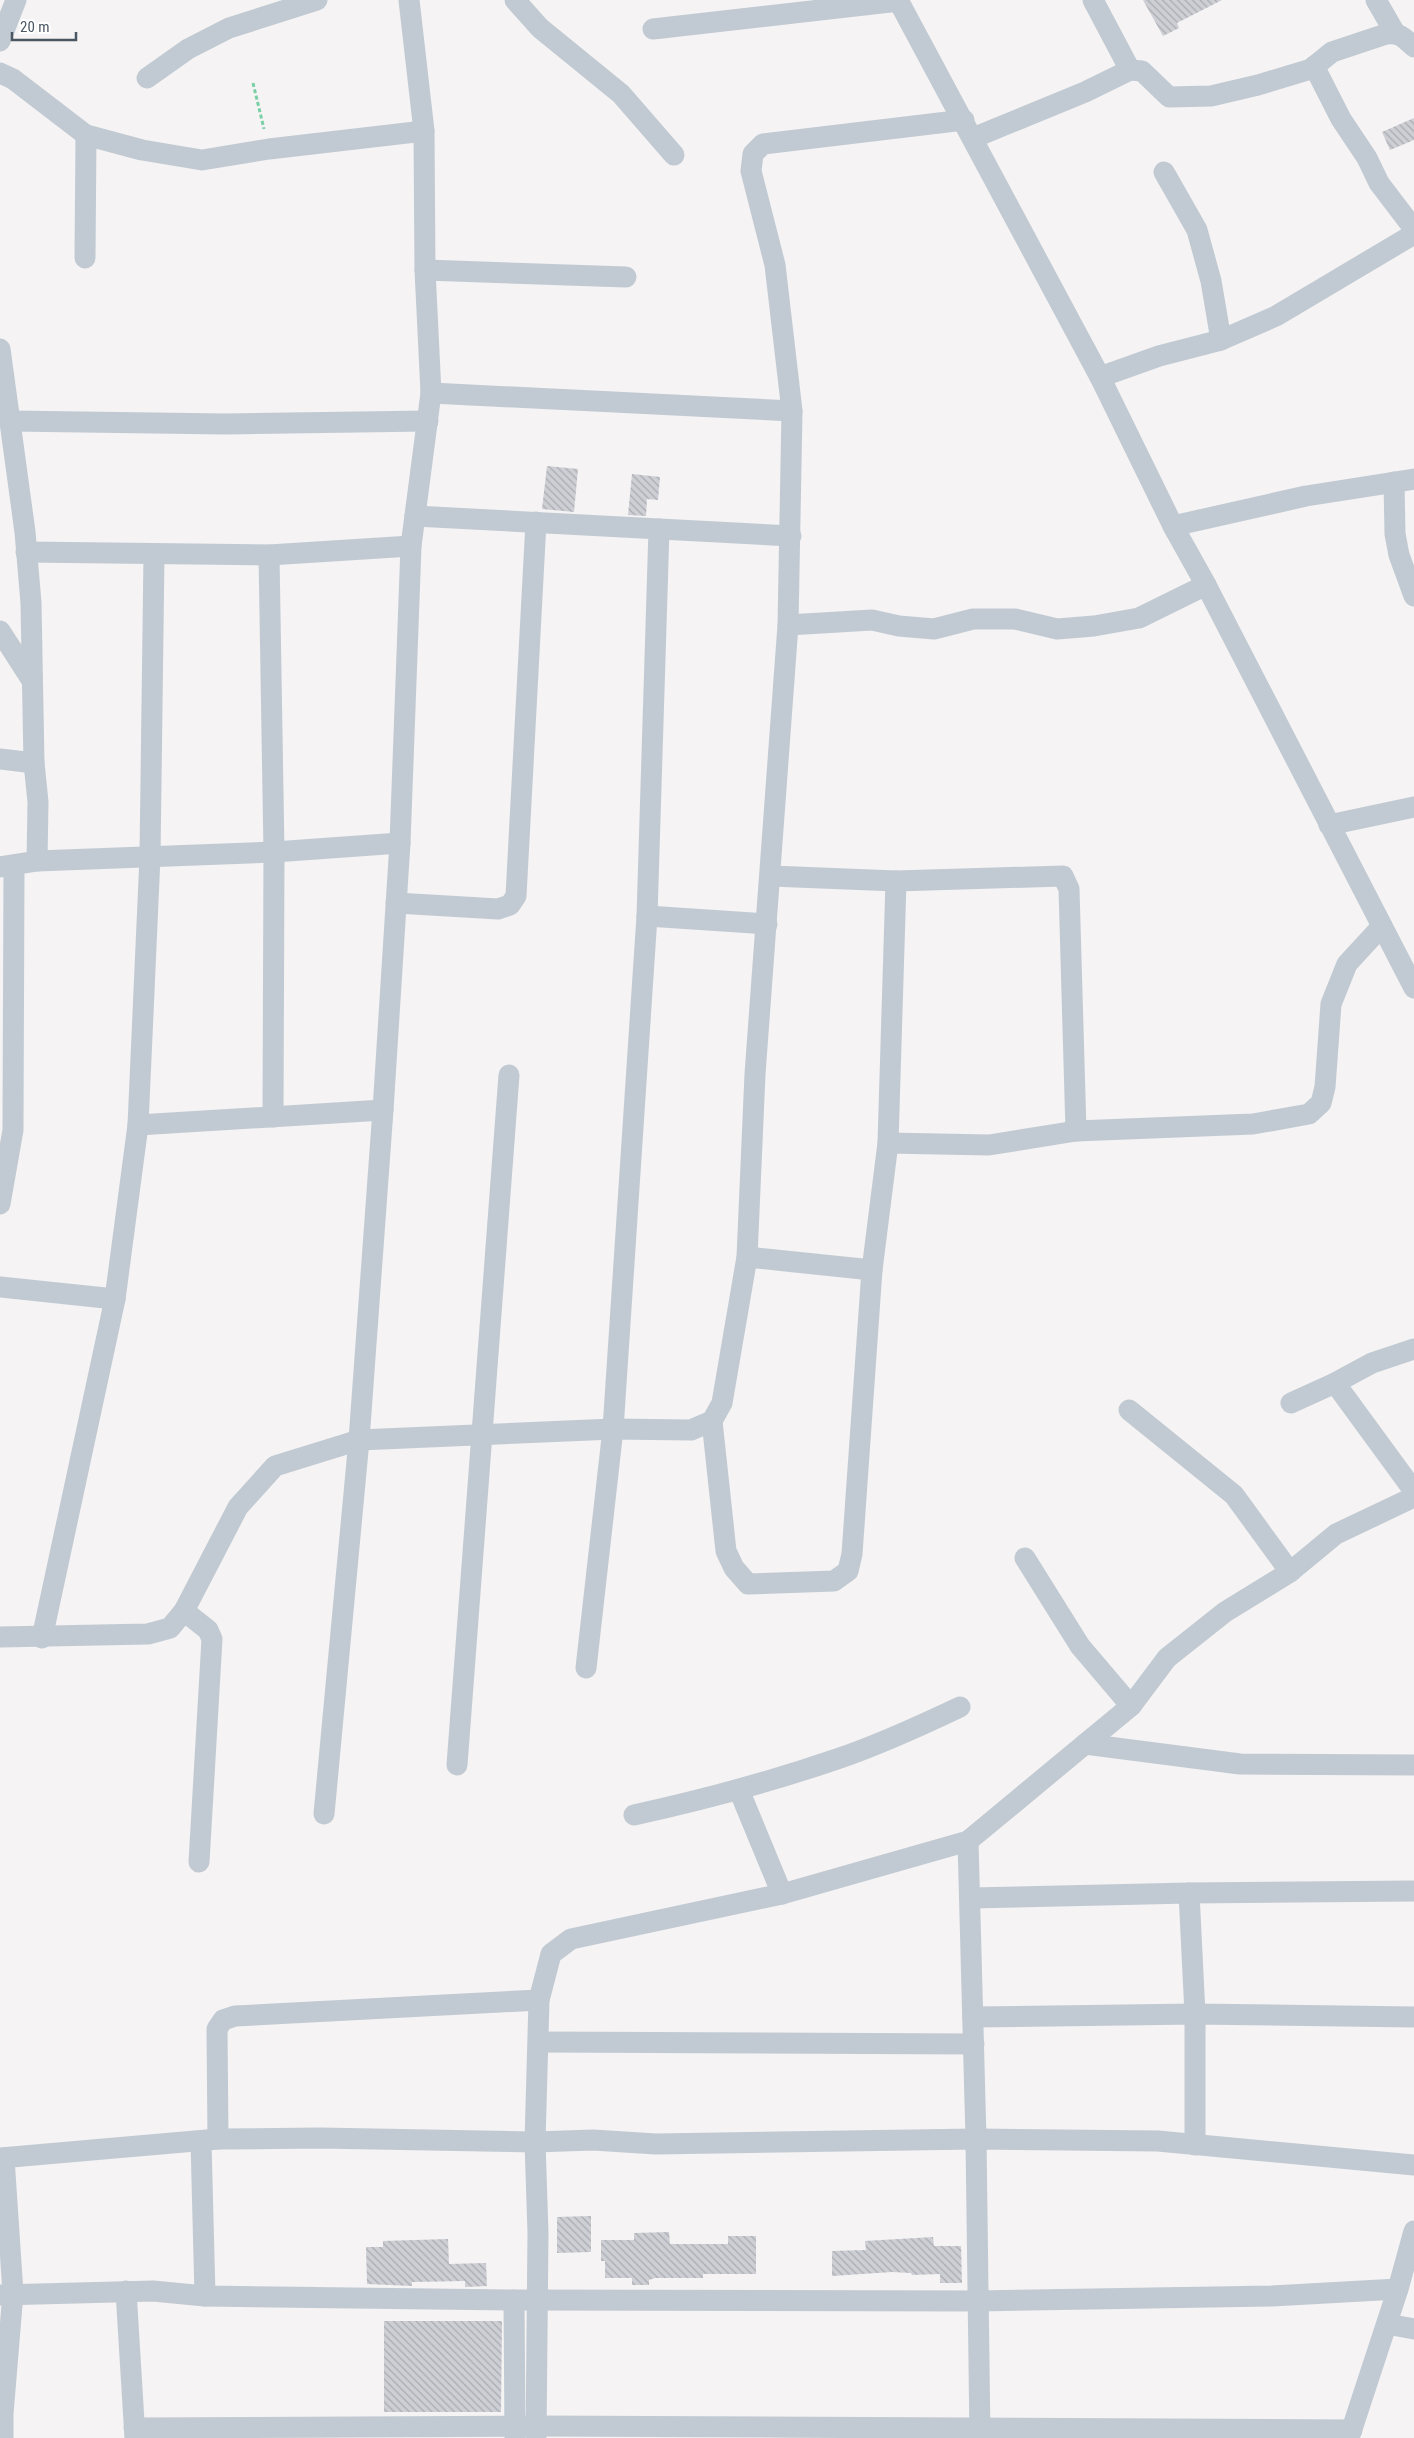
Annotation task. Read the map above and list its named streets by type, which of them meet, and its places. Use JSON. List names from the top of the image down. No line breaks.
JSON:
{"scale_bar":"20 m"}
